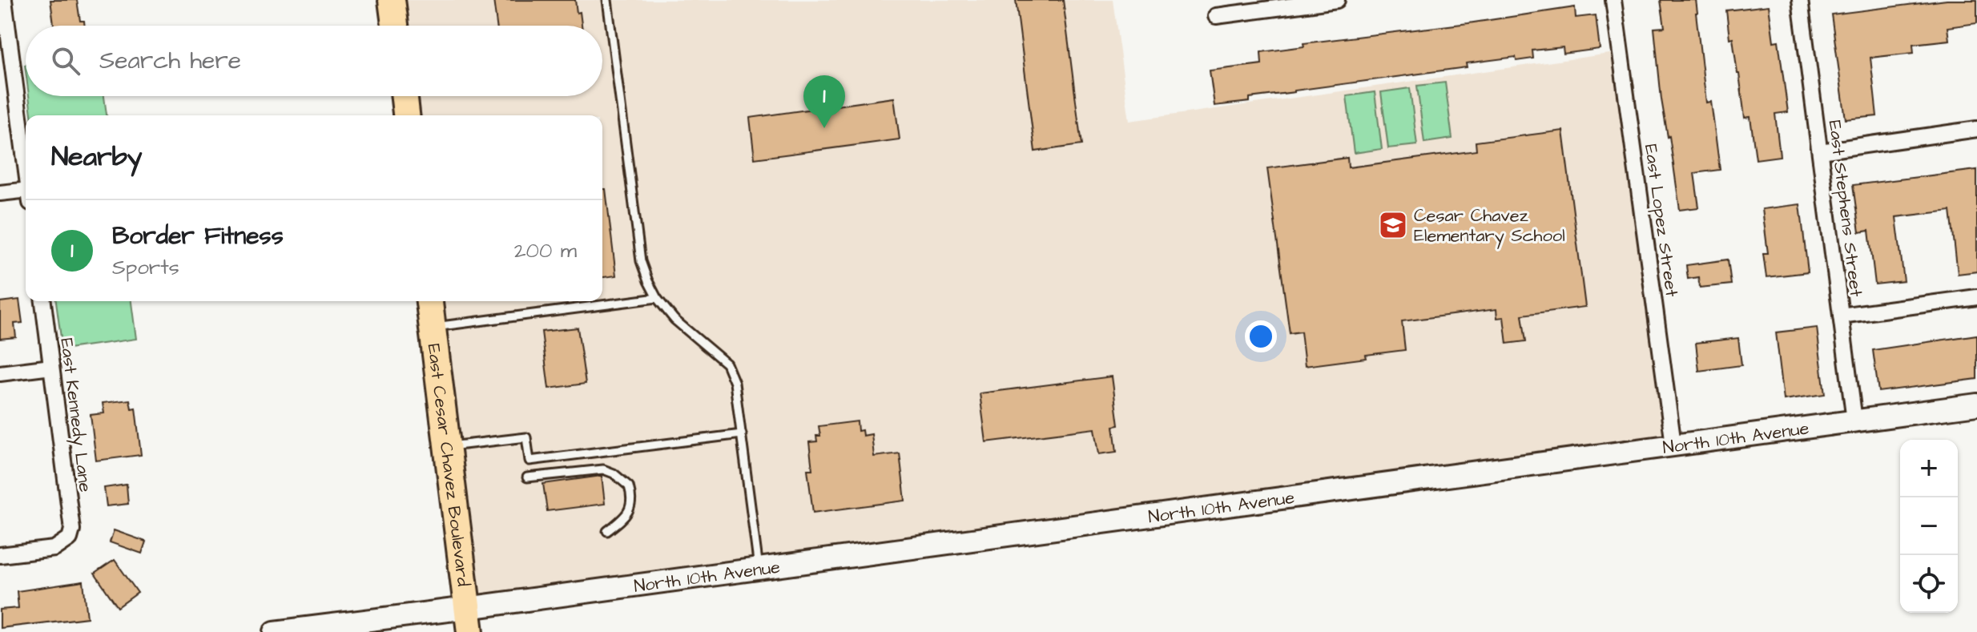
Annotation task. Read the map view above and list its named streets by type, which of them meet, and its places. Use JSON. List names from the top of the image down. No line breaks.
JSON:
{"streets":{"highway":["East Cesar Chavez Boulevard"],"main road":["North 10th Avenue"],"street":["East Stephens Street","East Lopez Street","East Kennedy Lane"]},"crossings":[["East Stephens Street","North 10th Avenue"],["East Lopez Street","North 10th Avenue"],["North 10th Avenue","East Cesar Chavez Boulevard"]],"places":{"school or university":["Cesar Chavez Elementary School"]},"page":{"search":"Search here","pins":"1","heading":"Nearby","list":[{"mark":"1","name":"Border Fitness","note":"Sports","value":"200 m"}],"map_buttons":["+","−"]}}
